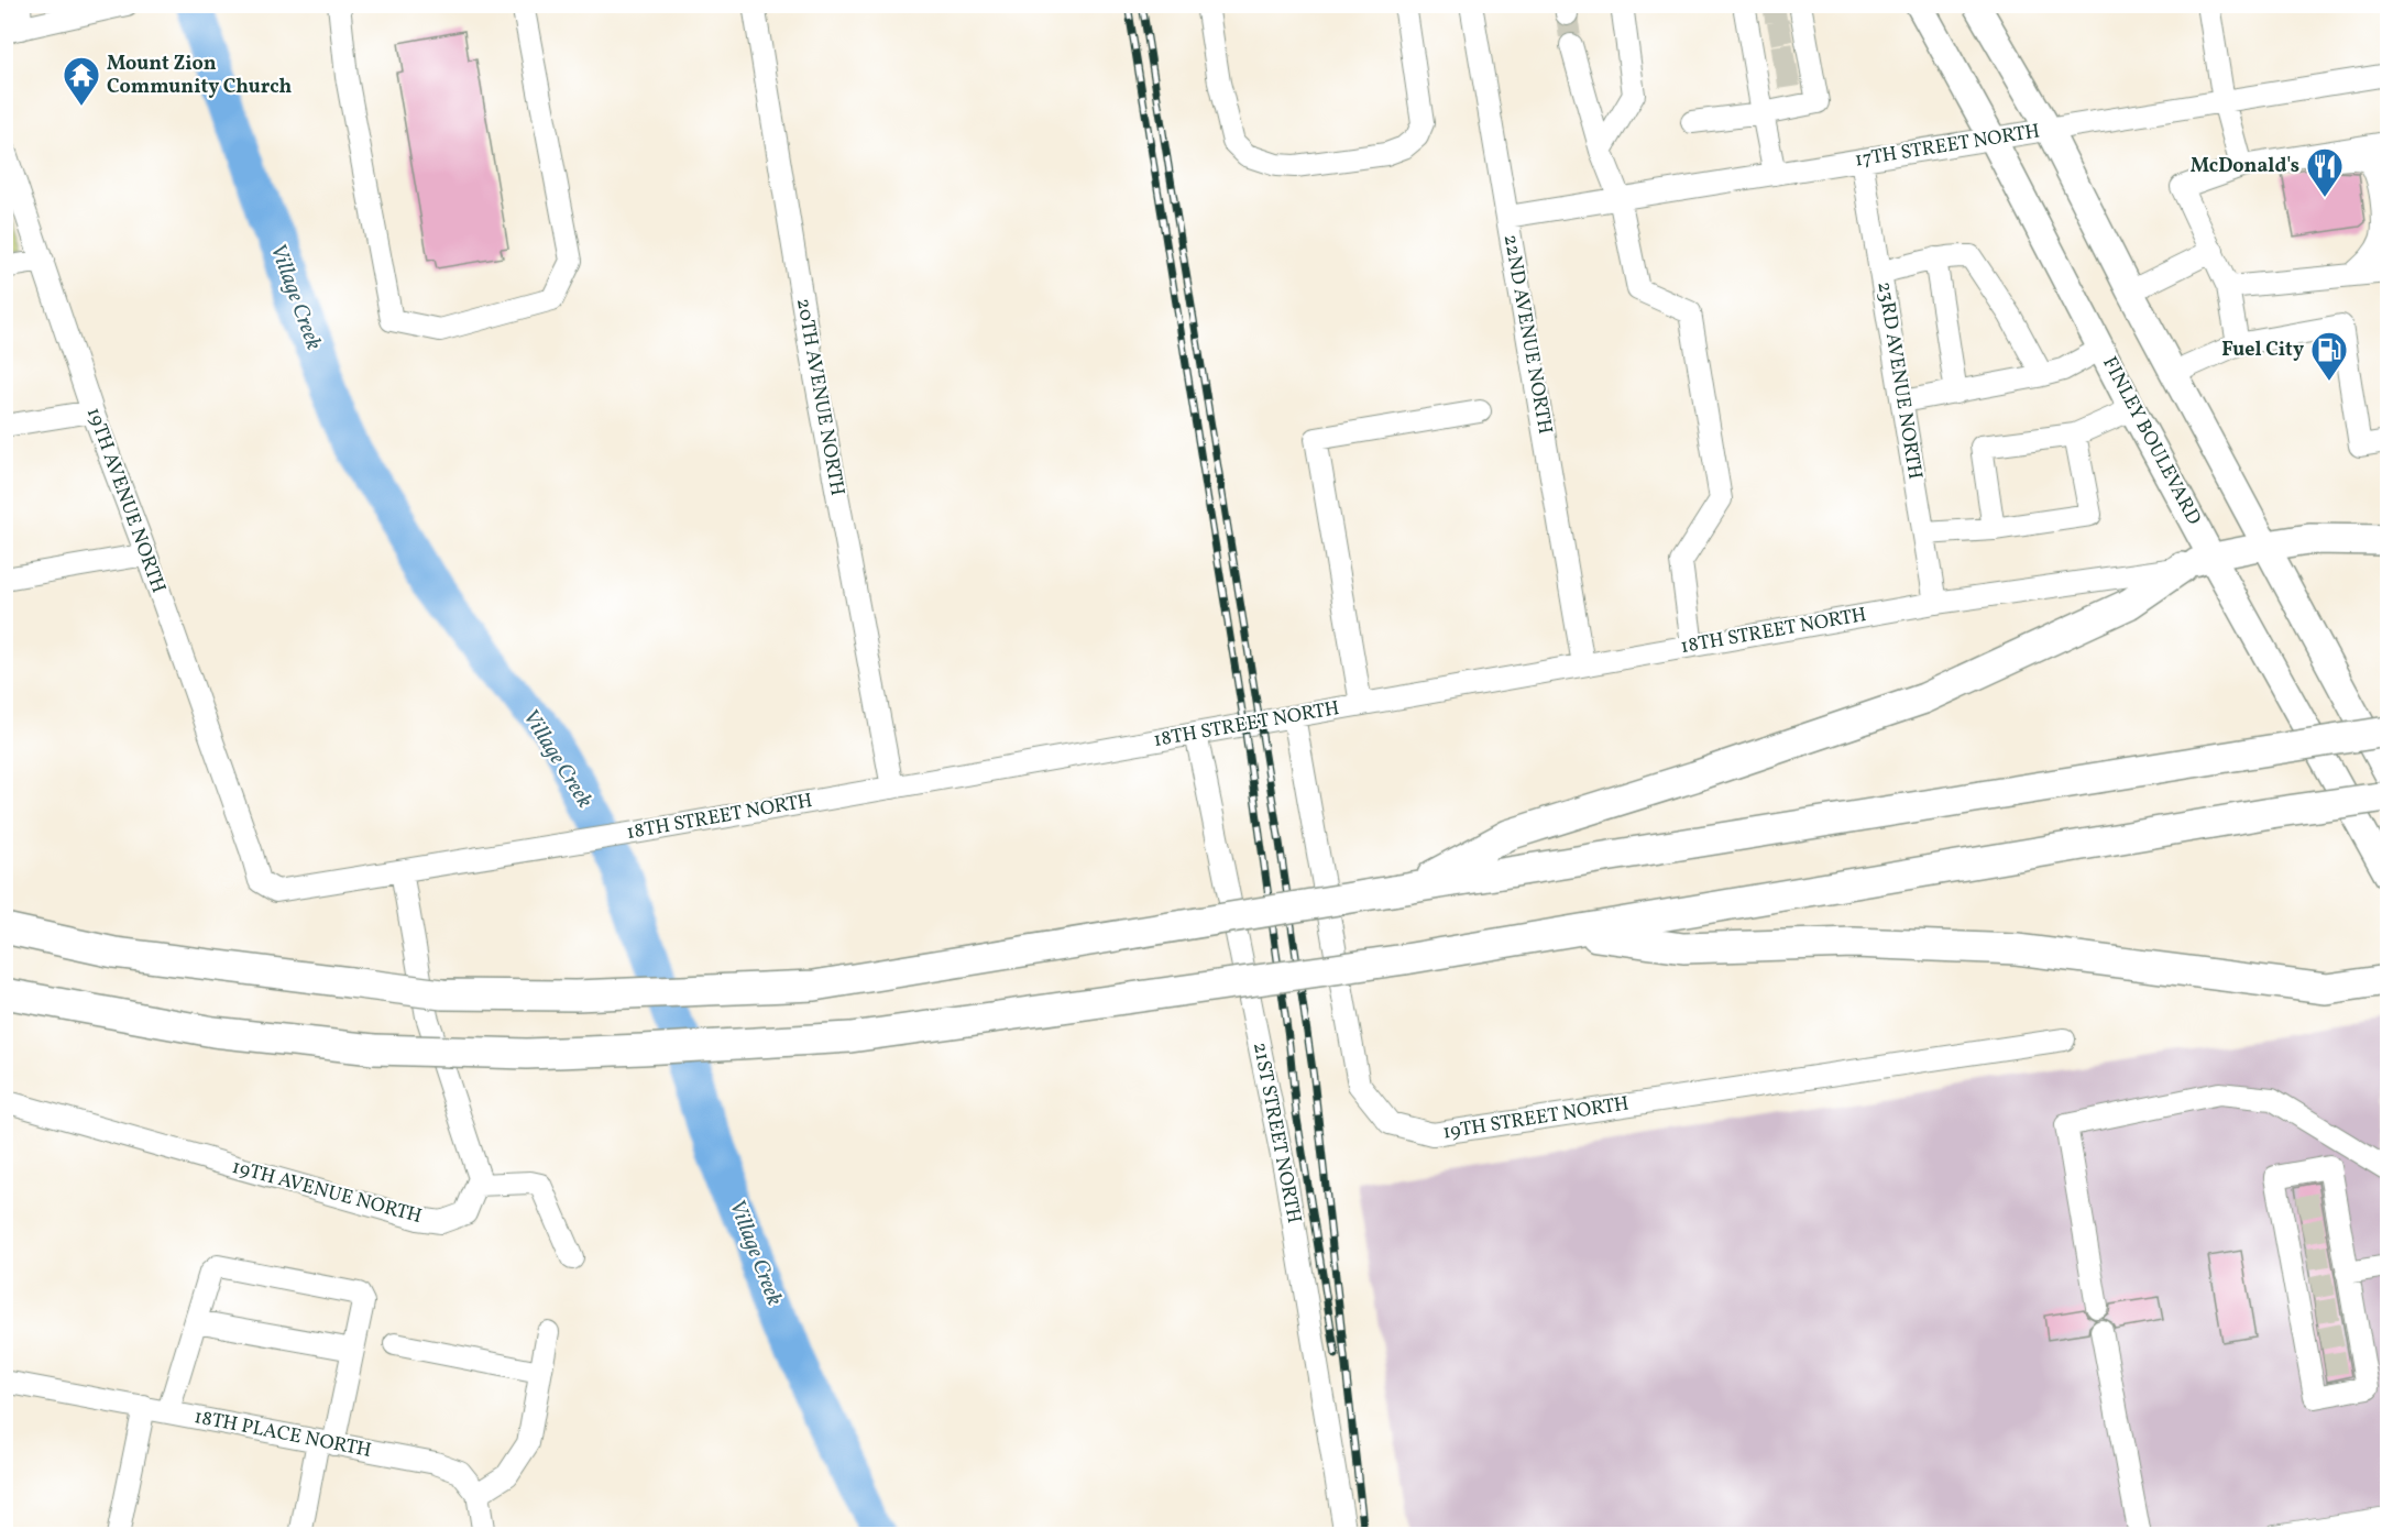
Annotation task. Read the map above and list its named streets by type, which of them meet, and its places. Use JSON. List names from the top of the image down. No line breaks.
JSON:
{"streets":{"main road":["FINLEY BOULEVARD","18TH STREET NORTH"],"street":["17TH STREET NORTH","22ND AVENUE NORTH","23RD AVENUE NORTH","20TH AVENUE NORTH","19TH AVENUE NORTH","19TH STREET NORTH","21ST STREET NORTH","18TH PLACE NORTH"]},"crossings":[["17TH STREET NORTH","22ND AVENUE NORTH"],["17TH STREET NORTH","23RD AVENUE NORTH"],["17TH STREET NORTH","FINLEY BOULEVARD"],["22ND AVENUE NORTH","18TH STREET NORTH"],["23RD AVENUE NORTH","18TH STREET NORTH"],["20TH AVENUE NORTH","18TH STREET NORTH"],["FINLEY BOULEVARD","18TH STREET NORTH"],["19TH AVENUE NORTH","18TH STREET NORTH"],["18TH STREET NORTH","19TH STREET NORTH"],["18TH STREET NORTH","21ST STREET NORTH"]],"water":["Village Creek"],"places":{"temple":["Mount Zion Community Church"],"restaurant":["McDonald's"],"fuel station":["Fuel City"]}}
